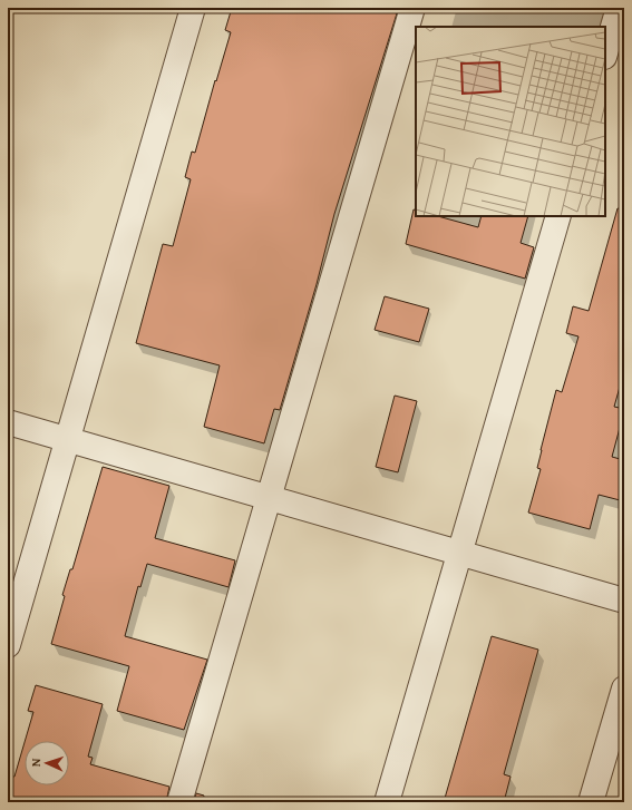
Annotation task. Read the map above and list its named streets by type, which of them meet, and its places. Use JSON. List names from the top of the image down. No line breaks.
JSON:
{"north":"left"}
